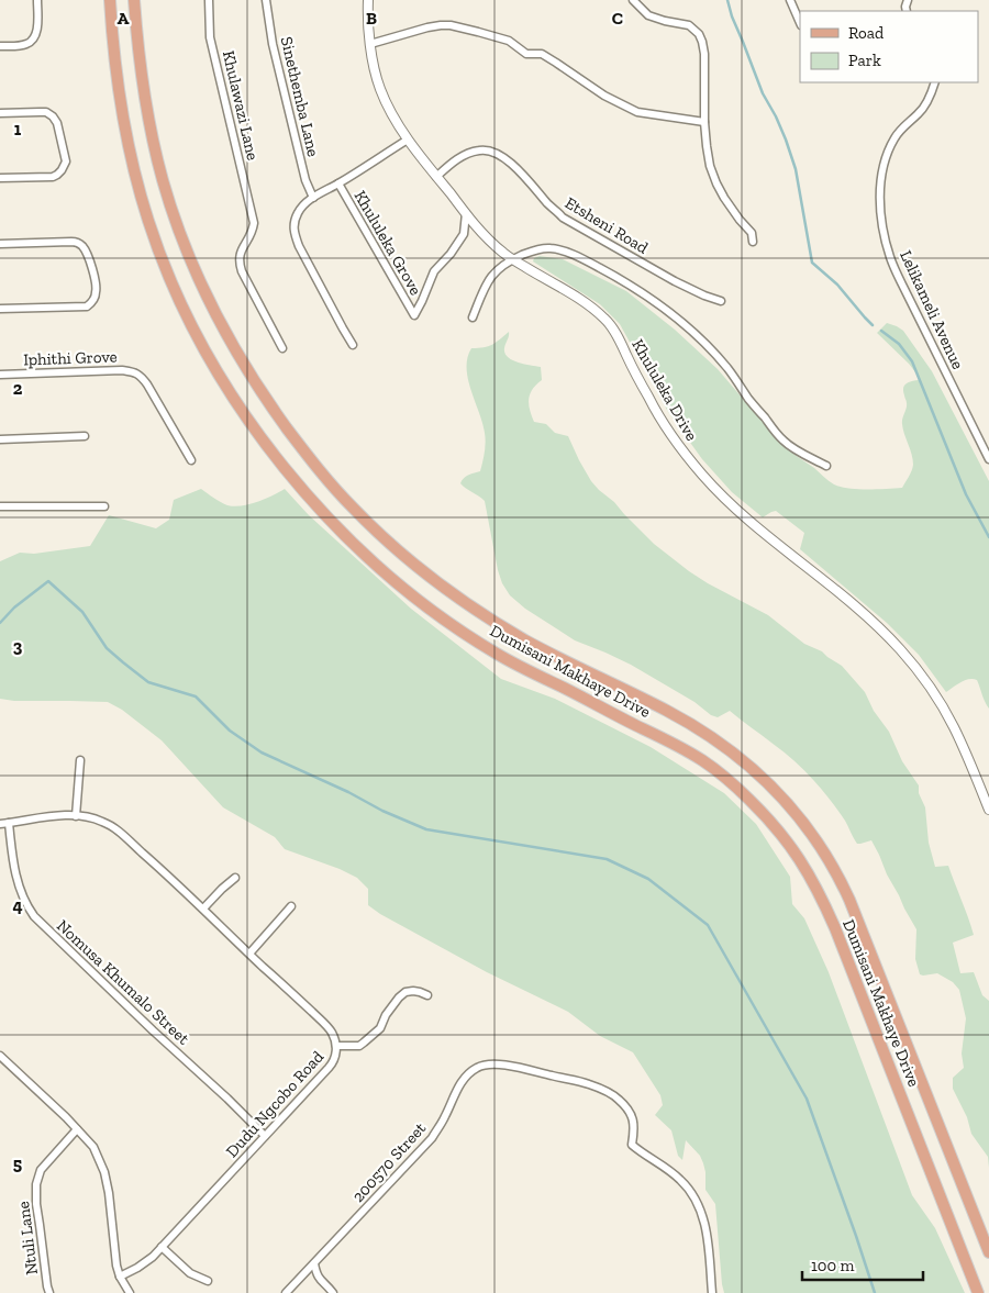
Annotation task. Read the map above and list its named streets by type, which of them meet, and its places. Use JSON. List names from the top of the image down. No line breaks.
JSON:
{"streets":{"main road":["Dumisani Makhaye Drive"],"street":["Sinethemba Lane","Khulawazi Lane","Etsheni Road","Khululeka Grove","Lelikameli Avenue","Iphithi Grove","Khululeka Drive","Nomusa Khumalo Street","Dudu Ngcobo Road","200570 Street","Ntuli Lane"]},"crossings":[["Etsheni Road","Khululeka Drive"],["Khululeka Grove","Khululeka Drive"],["Nomusa Khumalo Street","Dudu Ngcobo Road"]],"legend":["Road","Park"],"scale_bar":"100 m","grid":{"columns":["A","B","C"],"rows":["1","2","3","4","5"]}}
